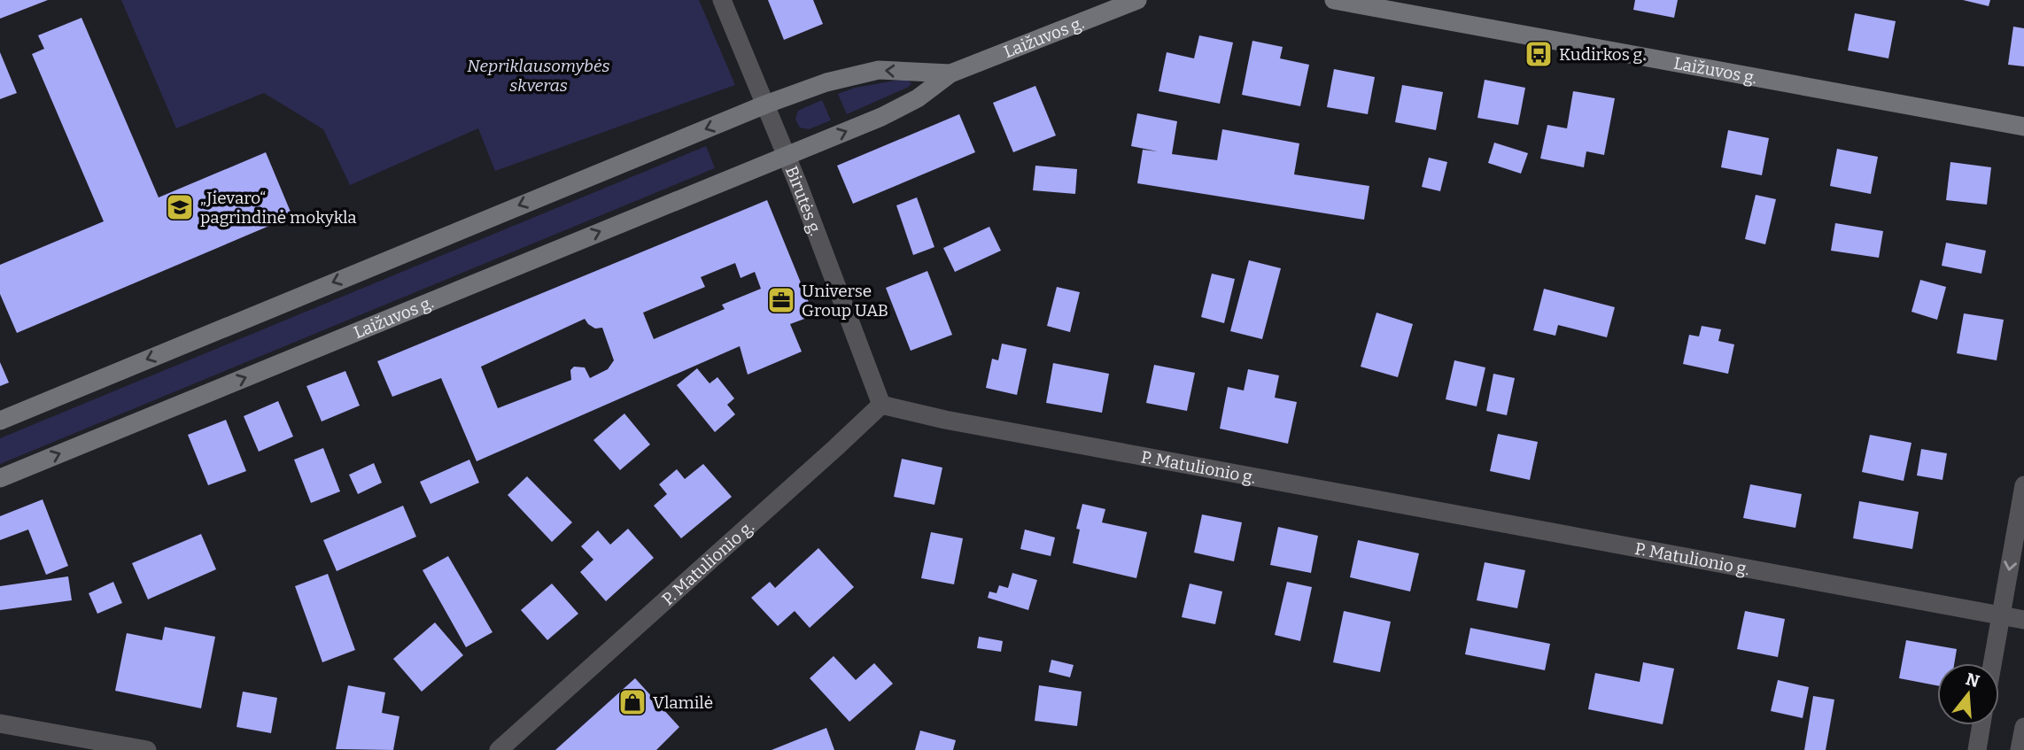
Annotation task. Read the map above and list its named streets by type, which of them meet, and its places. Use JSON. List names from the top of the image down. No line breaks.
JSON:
{"streets":{"main road":["Laižuvos g."],"street":["Birutės g.","P. Matulionio g."]},"crossings":[["Laižuvos g.","Birutės g."],["Birutės g.","P. Matulionio g."]],"parks":["Nepriklausomybės skveras"],"places":{"bus stop":["Kudirkos g."],"school or university":["„Jievaro“ pagrindinė mokykla"],"office":["Universe Group UAB"],"shop":["Vlamilė"]},"north":"top"}
